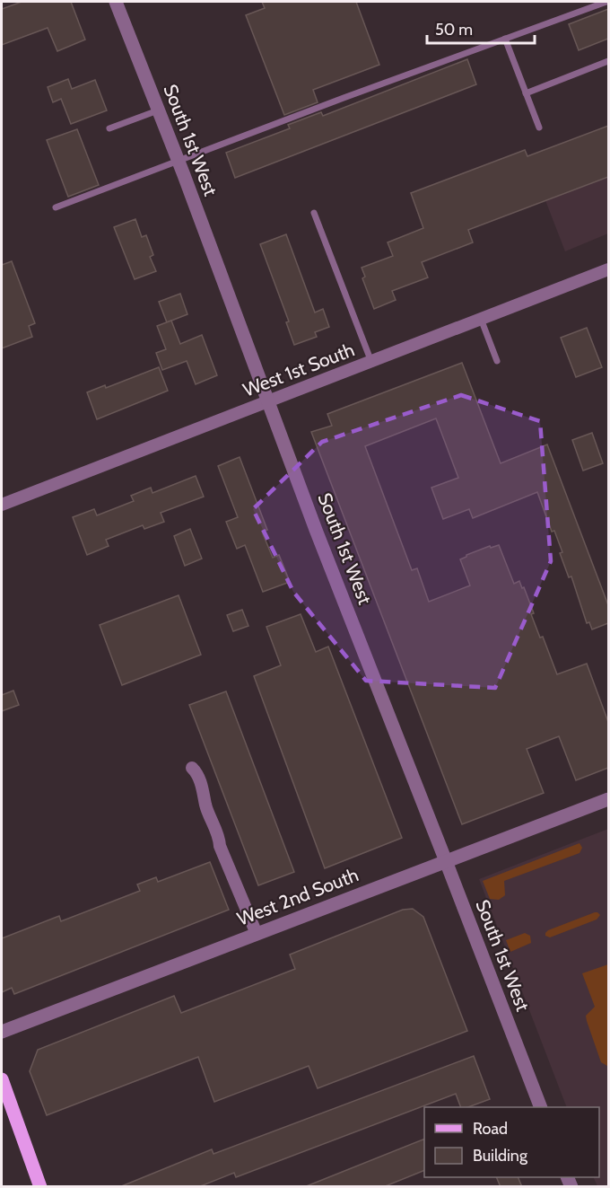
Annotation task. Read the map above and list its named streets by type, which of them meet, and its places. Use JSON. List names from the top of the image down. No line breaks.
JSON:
{"streets":{"street":["South 1st West","West 1st South","West 2nd South"]},"crossings":[["South 1st West","West 1st South"],["South 1st West","West 2nd South"]],"legend":["Road","Building"],"scale_bar":"50 m"}
